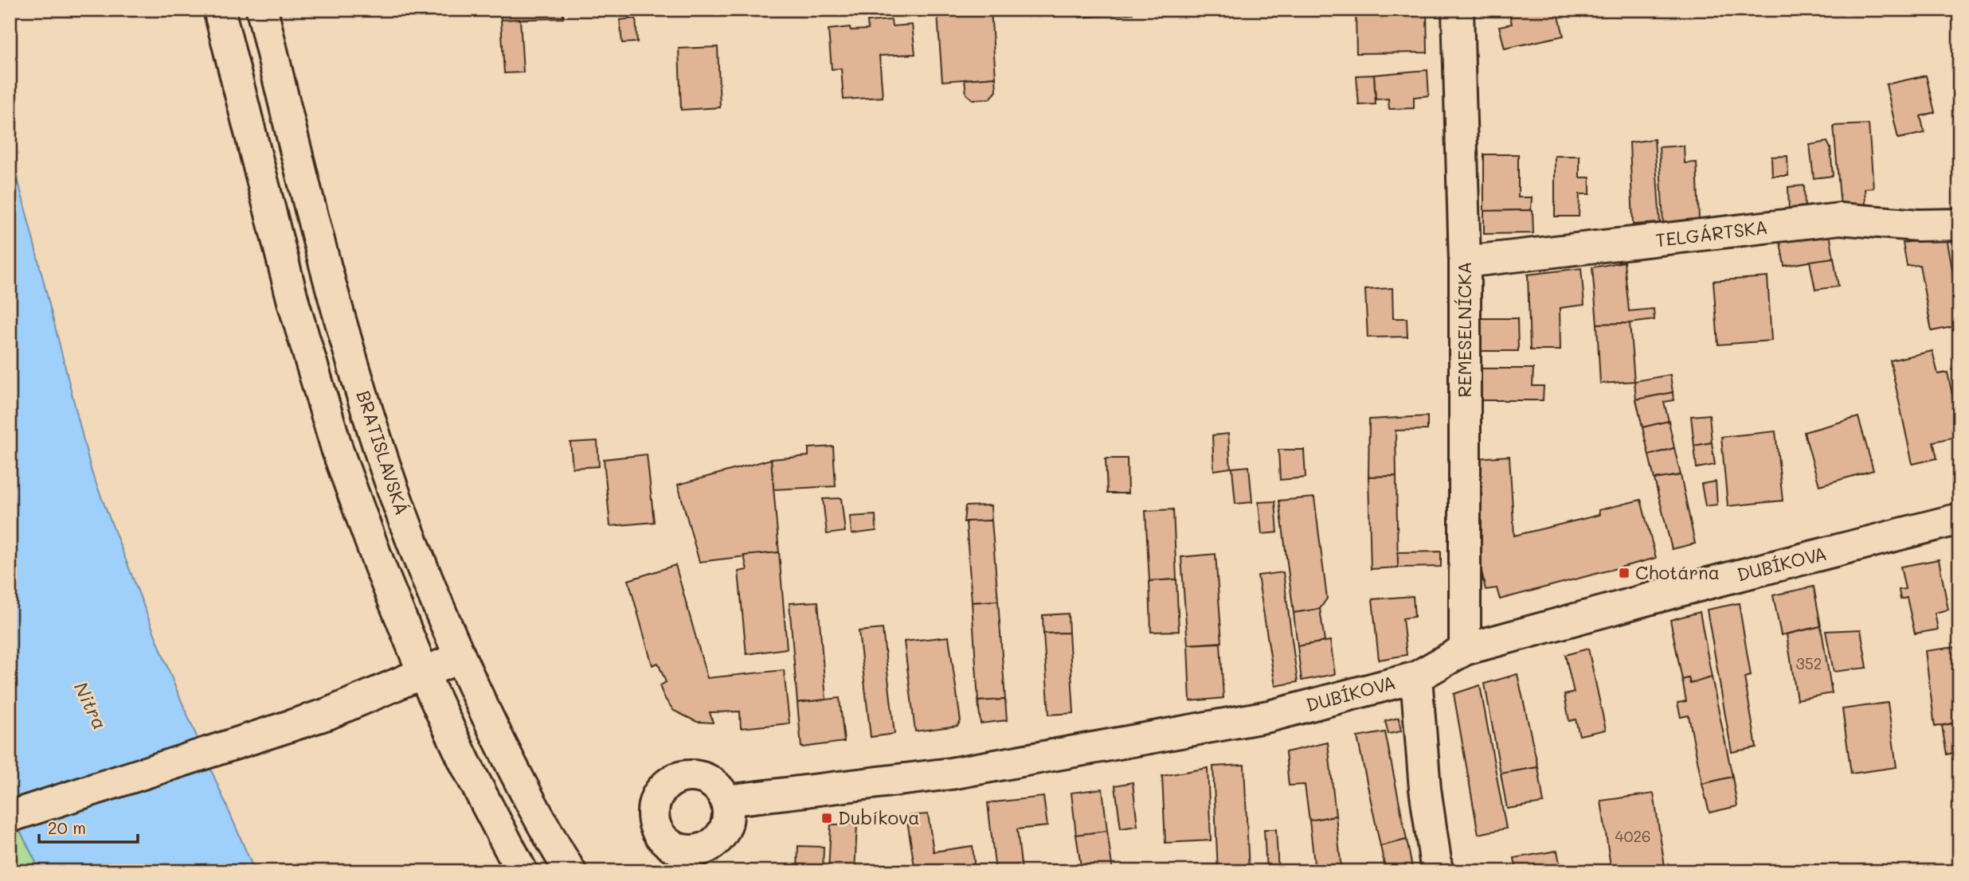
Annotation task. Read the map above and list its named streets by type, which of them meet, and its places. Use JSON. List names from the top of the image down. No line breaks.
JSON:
{"streets":{"street":["TELGÁRTSKA","REMESELNÍCKA","BRATISLAVSKÁ","DUBÍKOVA"]},"crossings":[["TELGÁRTSKA","REMESELNÍCKA"],["REMESELNÍCKA","DUBÍKOVA"]],"water":["Nitra"],"places":{"transit":["Chotárna","Dubíkova"]},"house_numbers":["352","4026"],"scale_bar":"20 m"}
